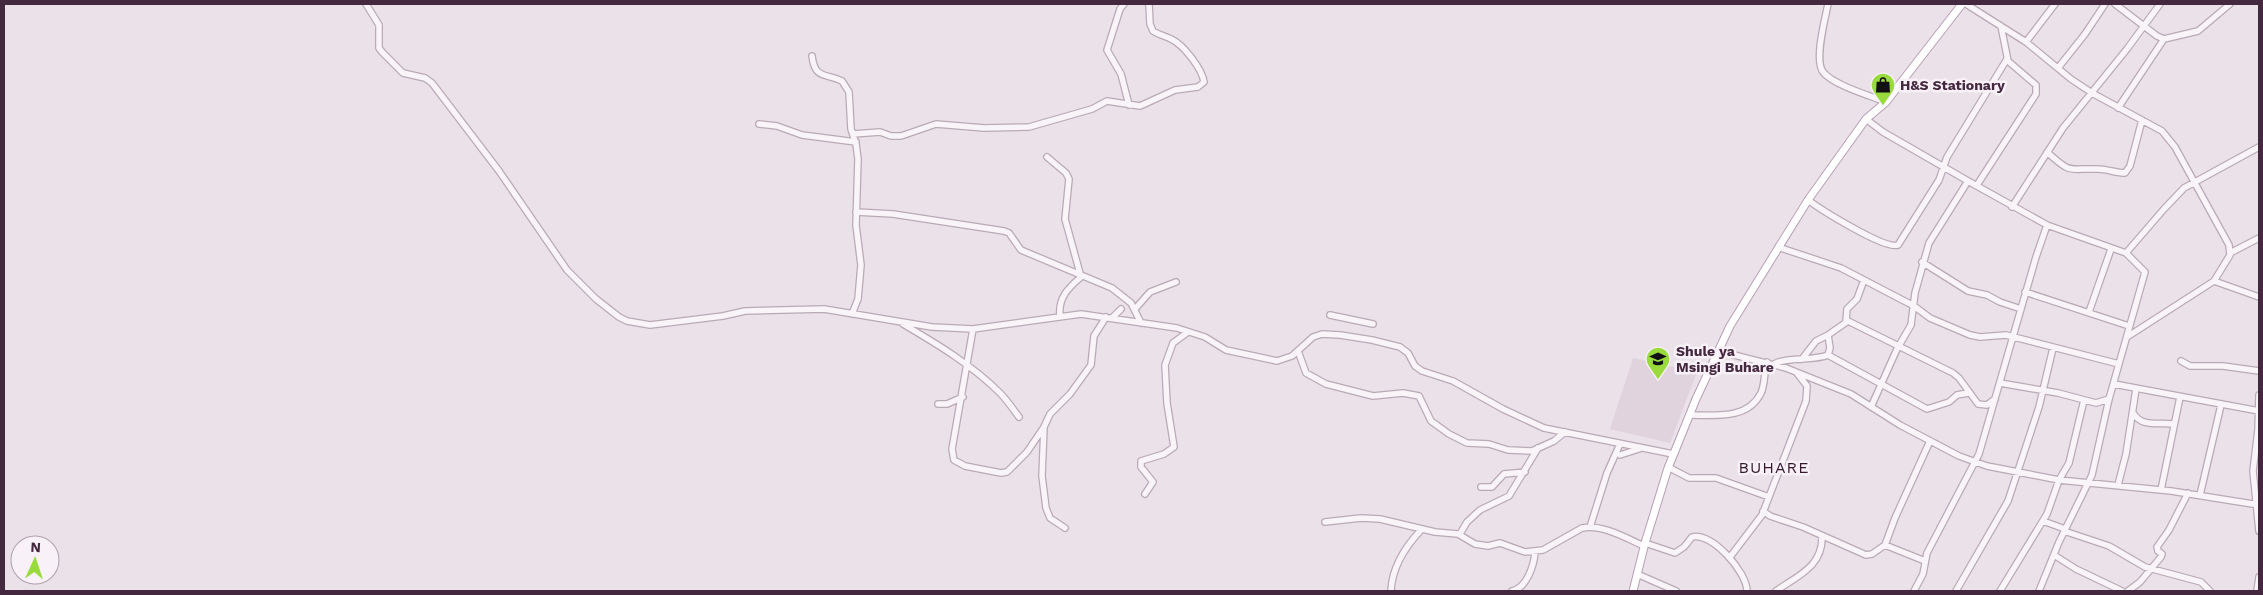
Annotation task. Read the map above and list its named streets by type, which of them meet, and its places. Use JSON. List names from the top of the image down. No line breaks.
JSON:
{"districts":["BUHARE"],"places":{"shop":["H&S Stationary"],"school or university":["Shule ya Msingi Buhare"]},"north":"top"}
